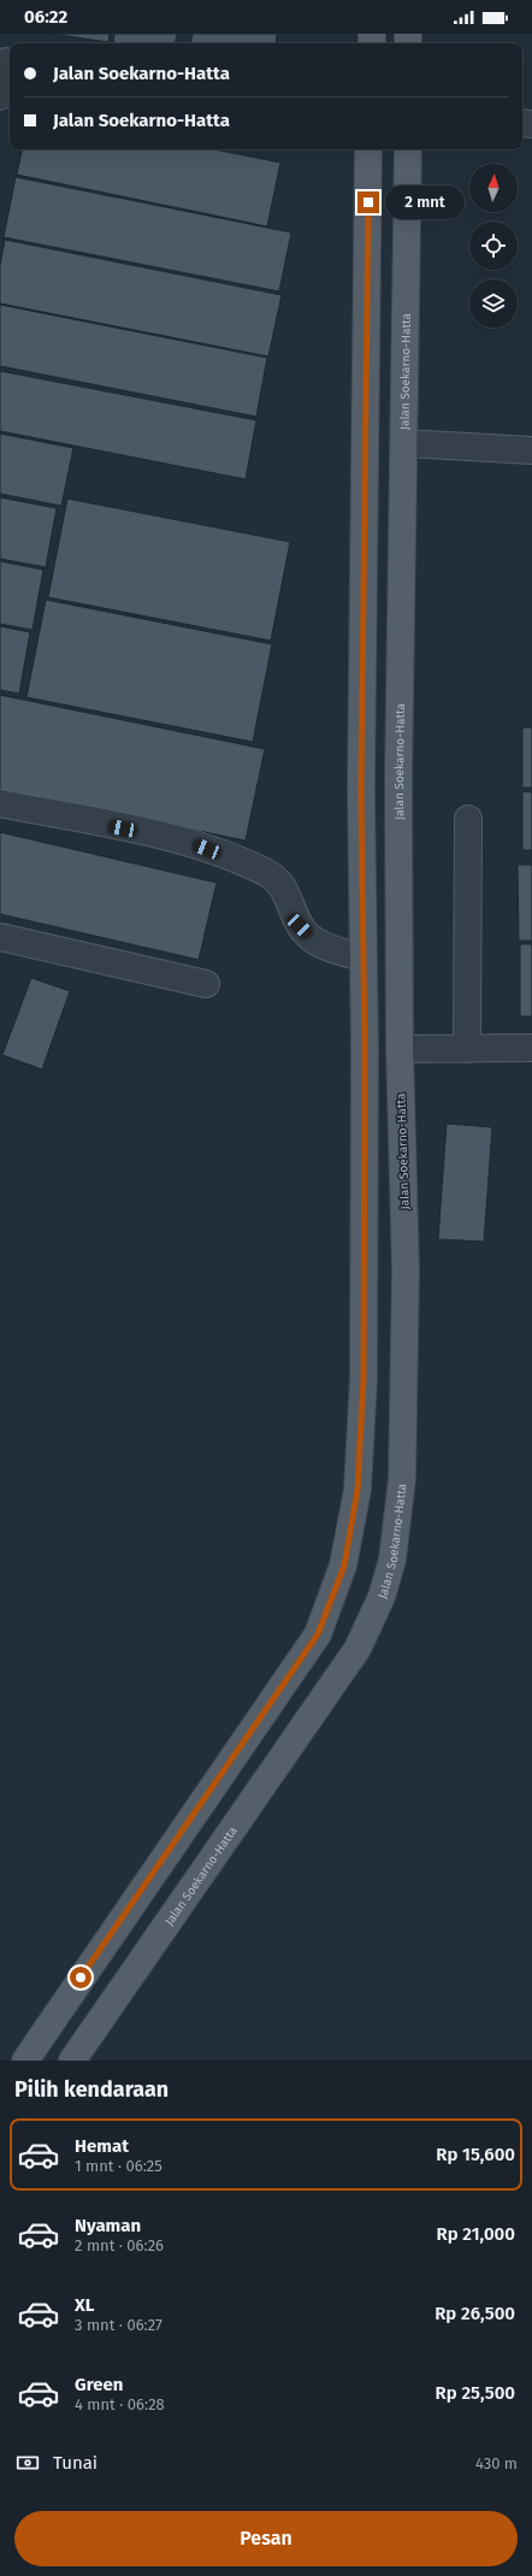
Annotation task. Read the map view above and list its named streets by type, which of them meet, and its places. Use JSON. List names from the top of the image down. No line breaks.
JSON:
{"streets":{"main road":["Jalan Soekarno-Hatta"]},"north":"top","page":{"status":"06:22","banner":["Jalan Soekarno-Hatta","Jalan Soekarno-Hatta"],"bubble":"2 mnt","heading":"Pilih kendaraan","list":[{"name":"Hemat","note":"1 mnt · 06:25","value":"Rp 15,600"},{"name":"Nyaman","note":"2 mnt · 06:26","value":"Rp 21,000"},{"name":"XL","note":"3 mnt · 06:27","value":"Rp 26,500"},{"name":"Green","note":"4 mnt · 06:28","value":"Rp 25,500"}],"pay":["Tunai","430 m"],"buttons":"Pesan"}}
